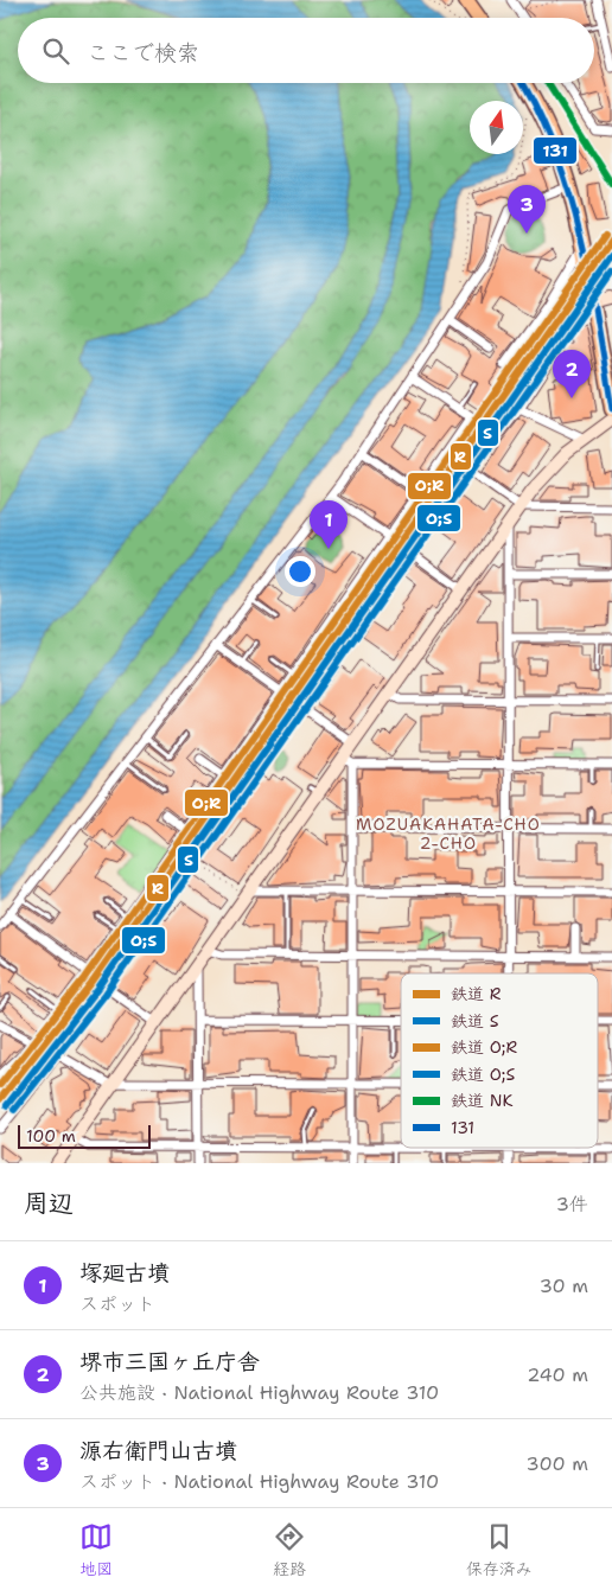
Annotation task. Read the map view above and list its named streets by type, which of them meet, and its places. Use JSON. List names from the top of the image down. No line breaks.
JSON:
{"districts":["MOZUAKAHATA-CHO 2-CHO"],"lines":["rail line NK","transit line 131","rail line O;R","rail line R","rail line S","rail line O;S"],"legend":["鉄道 R","鉄道 S","鉄道 O;R","鉄道 O;S","鉄道 NK","131"],"scale_bar":"100 m","north":"top","page":{"search":"ここで検索","pins":["3","2","1"],"scale":"100 m","heading":["周辺","3件"],"list":[{"mark":"1","name":"塚廻古墳","note":"スポット","value":"30 m"},{"mark":"2","name":"堺市三国ヶ丘庁舎","note":"公共施設 · National Highway Route 310","value":"240 m"},{"mark":"3","name":"源右衛門山古墳","note":"スポット · National Highway Route 310","value":"300 m"}],"nav":["地図","経路","保存済み"]}}
